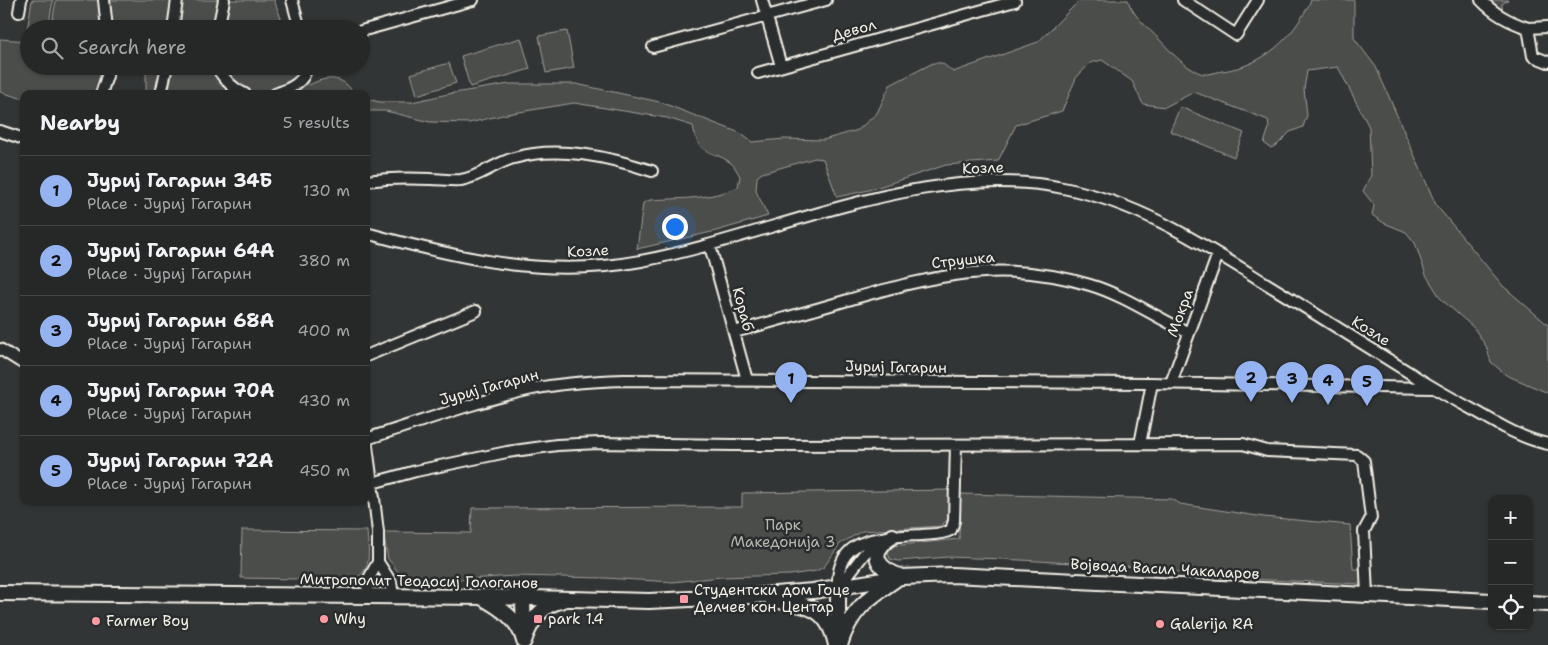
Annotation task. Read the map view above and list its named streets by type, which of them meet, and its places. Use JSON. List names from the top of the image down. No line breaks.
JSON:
{"streets":{"street":["Девол","Козле","Струшка","Кораб","Мокра","Јуриј Гагарин","Војвода Васил Чакаларов","Митрополит Теодосиј Гологанов"]},"crossings":[["Козле","Кораб"],["Козле","Мокра"],["Козле","Јуриј Гагарин"],["Струшка","Кораб"],["Струшка","Мокра"],["Кораб","Јуриј Гагарин"],["Мокра","Јуриј Гагарин"],["Војвода Васил Чакаларов","Митрополит Теодосиј Гологанов"]],"parks":["Парк Македонија 3"],"places":{"transit":["Студентски дом Гоце Делчев кон Центар","park 1.4"],"other":["Why","Farmer Boy","Galerija RA"]},"page":{"search":"Search here","heading":["Nearby","5 results"],"list":[{"mark":"1","name":"Јуриј Гагарин 34Б","note":"Place · Јуриј Гагарин","value":"130 m"},{"mark":"2","name":"Јуриј Гагарин 64А","note":"Place · Јуриј Гагарин","value":"380 m"},{"mark":"3","name":"Јуриј Гагарин 68А","note":"Place · Јуриј Гагарин","value":"400 m"},{"mark":"4","name":"Јуриј Гагарин 70А","note":"Place · Јуриј Гагарин","value":"430 m"},{"mark":"5","name":"Јуриј Гагарин 72А","note":"Place · Јуриј Гагарин","value":"450 m"}],"pins":["2","1","3","4","5"],"map_buttons":["+","−"]}}
